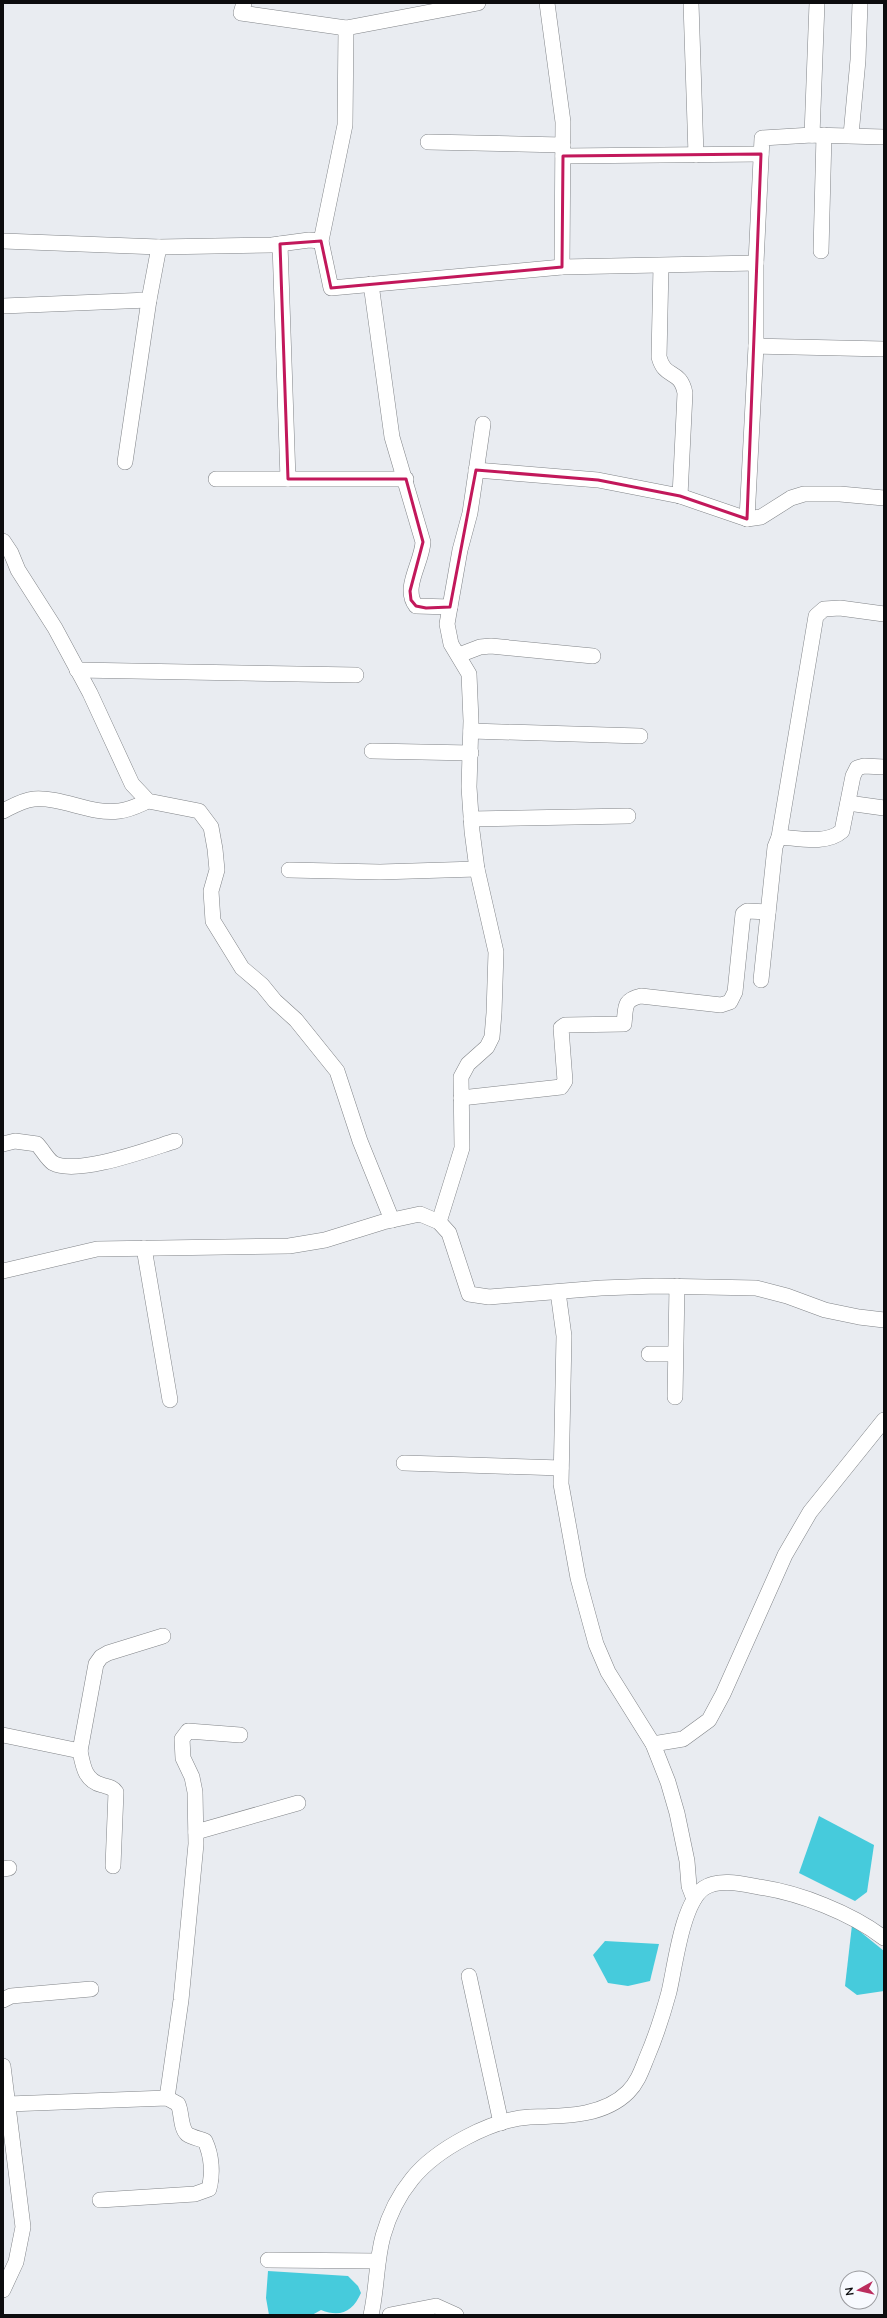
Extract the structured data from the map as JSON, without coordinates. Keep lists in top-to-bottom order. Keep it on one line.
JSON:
{"north":"left"}
